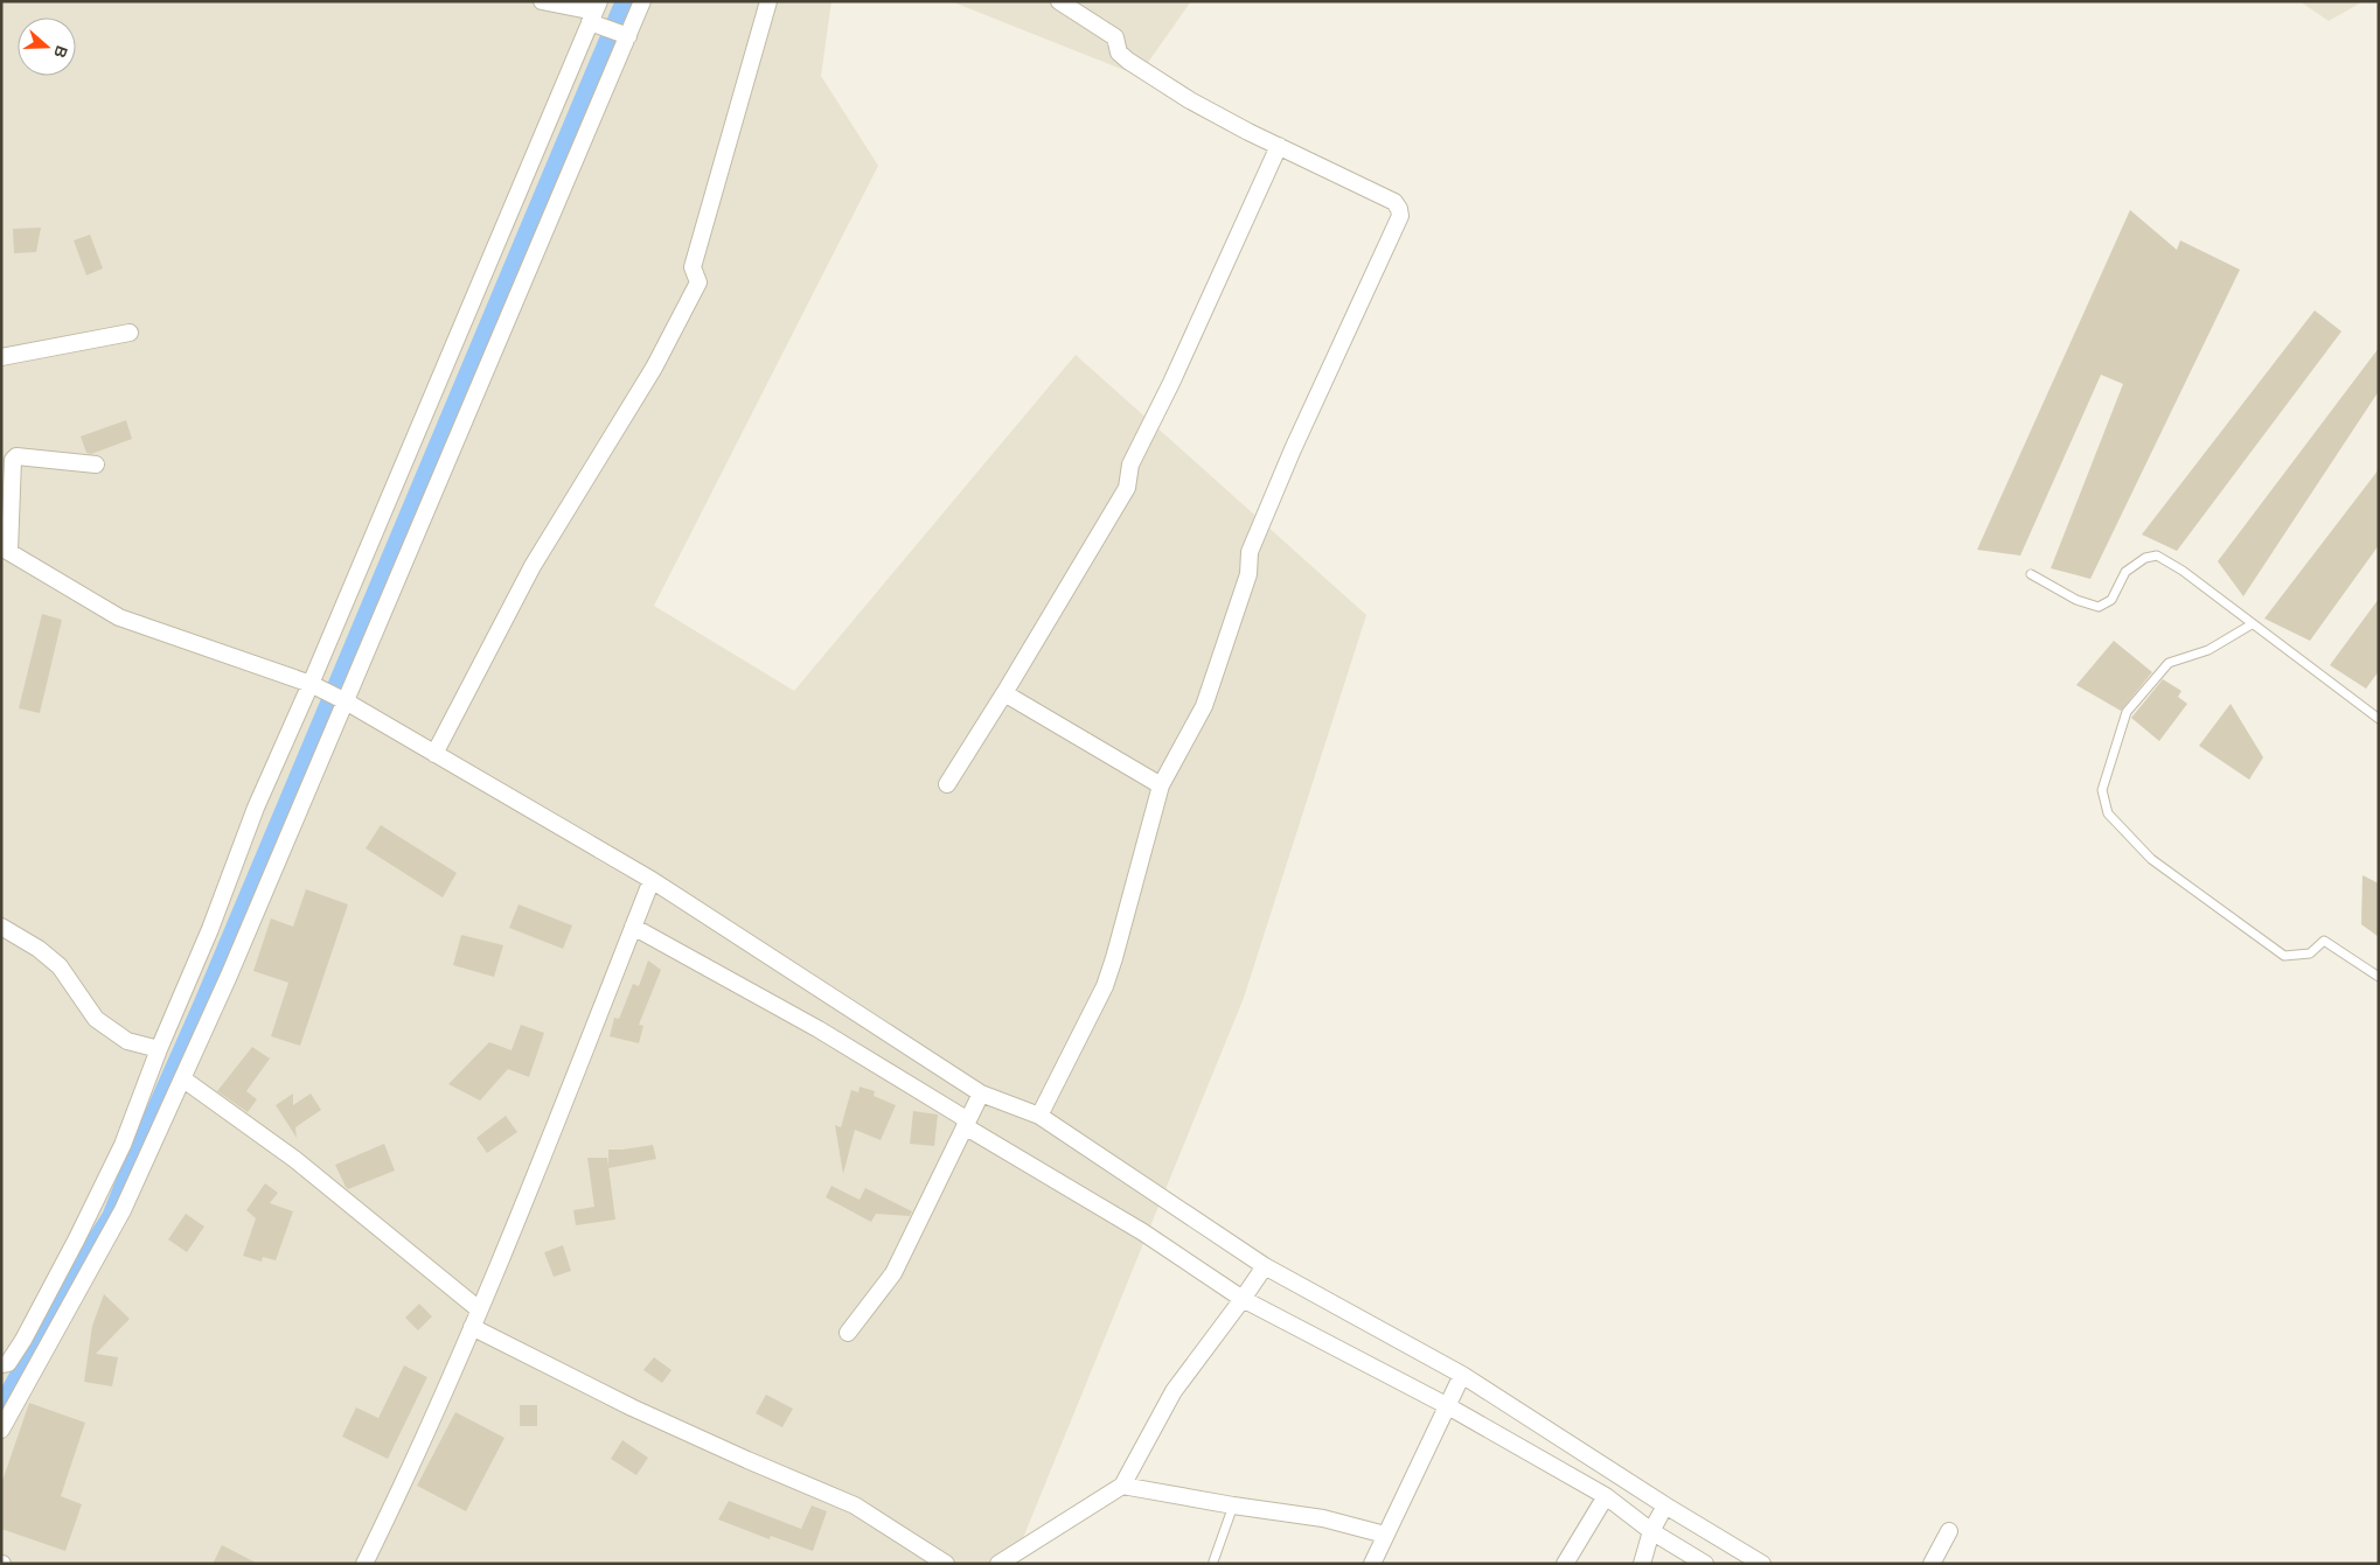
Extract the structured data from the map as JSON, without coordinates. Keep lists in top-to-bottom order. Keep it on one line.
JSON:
{"north":"right"}
